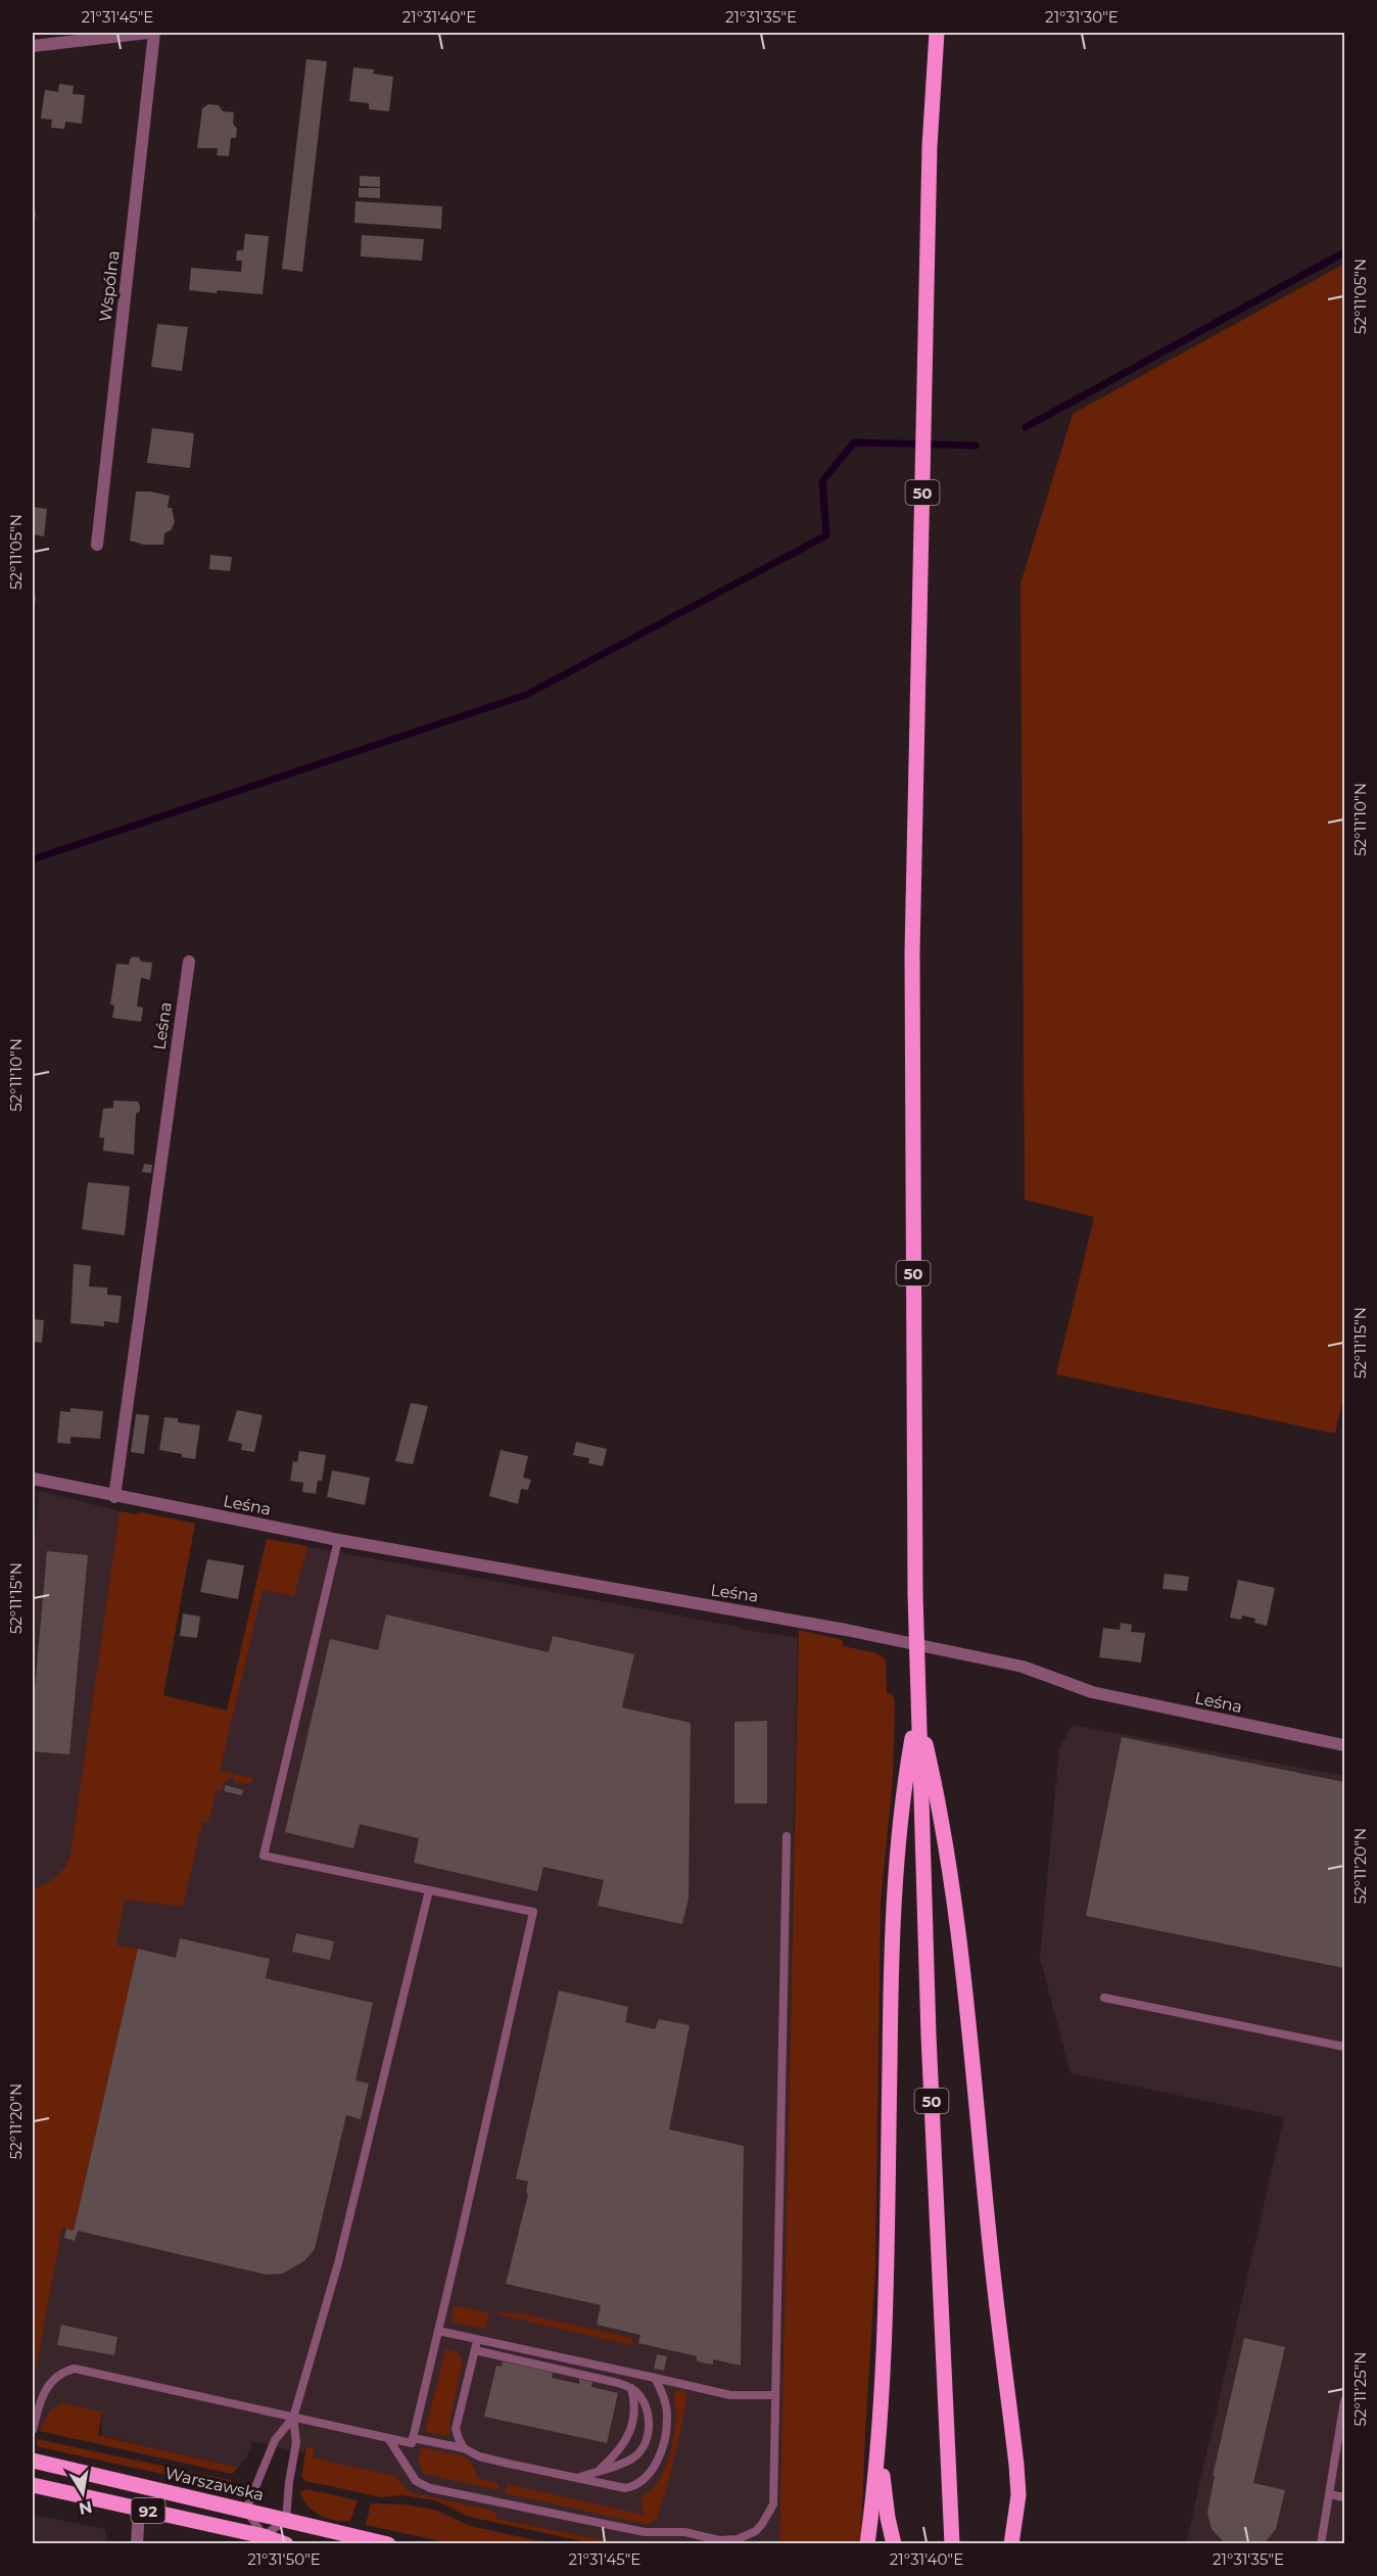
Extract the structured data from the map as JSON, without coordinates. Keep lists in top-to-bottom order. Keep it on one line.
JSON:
{"streets":{"main road":["50","Warszawska","92"],"street":["Wspólna","Leśna"]},"north":"bottom","coordinates":["21°31'45\"E","21°31'40\"E","21°31'35\"E","21°31'30\"E","52°11'05\"N","52°11'10\"N","52°11'15\"N","52°11'20\"N","52°11'25\"N","21°31'50\"E"]}
